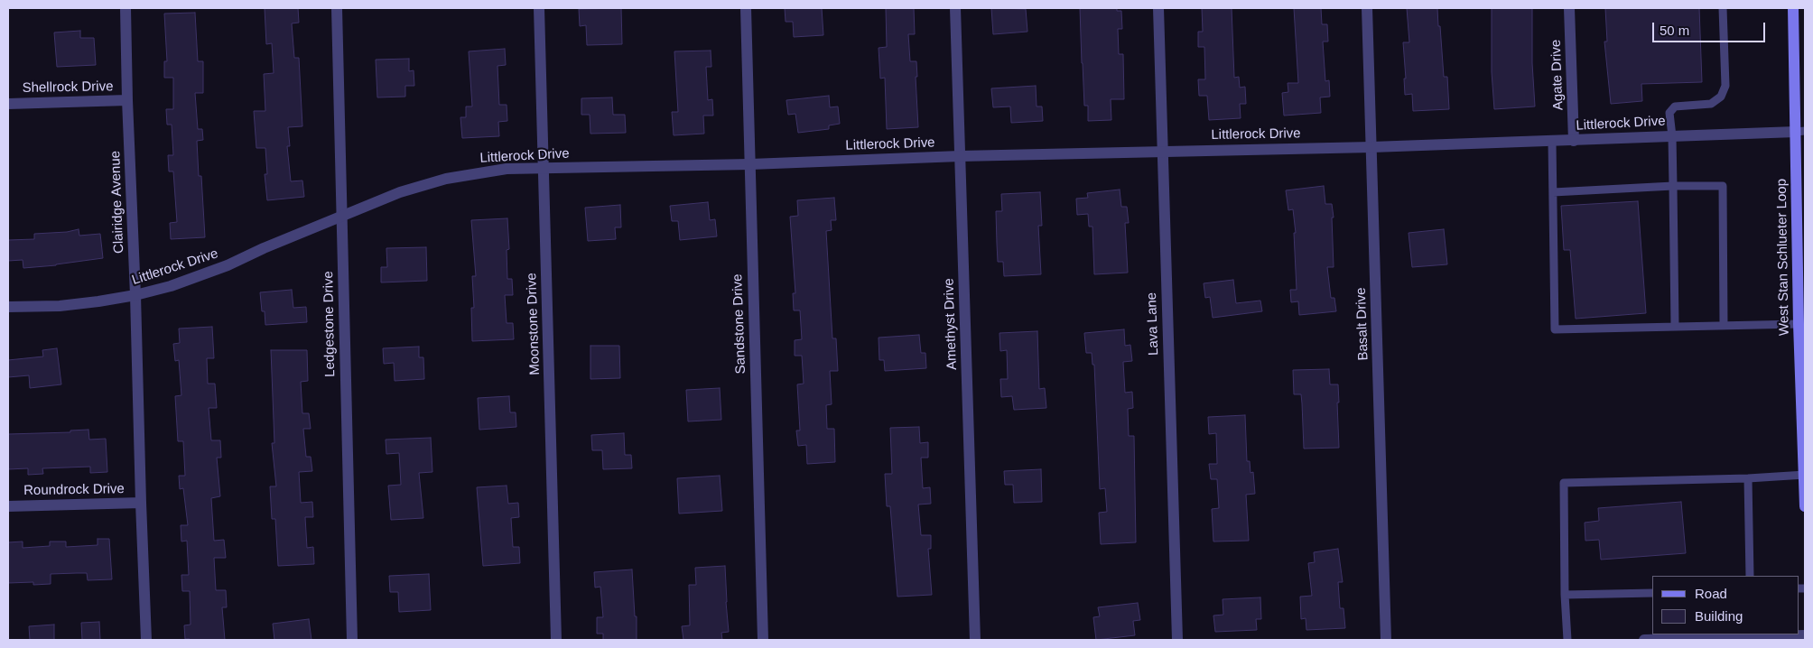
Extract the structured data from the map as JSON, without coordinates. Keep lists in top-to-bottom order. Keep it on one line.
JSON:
{"streets":{"main road":["West Stan Schlueter Loop"],"street":["Agate Drive","Shellrock Drive","Littlerock Drive","Clairidge Avenue","Ledgestone Drive","Moonstone Drive","Sandstone Drive","Amethyst Drive","Lava Lane","Basalt Drive","Roundrock Drive"]},"crossings":[["Agate Drive","Littlerock Drive"],["Shellrock Drive","Clairidge Avenue"],["Littlerock Drive","Clairidge Avenue"],["Littlerock Drive","West Stan Schlueter Loop"],["Littlerock Drive","Ledgestone Drive"],["Littlerock Drive","Moonstone Drive"],["Littlerock Drive","Sandstone Drive"],["Littlerock Drive","Amethyst Drive"],["Littlerock Drive","Lava Lane"],["Littlerock Drive","Basalt Drive"],["Clairidge Avenue","Roundrock Drive"]],"legend":["Road","Building"],"scale_bar":"50 m"}
